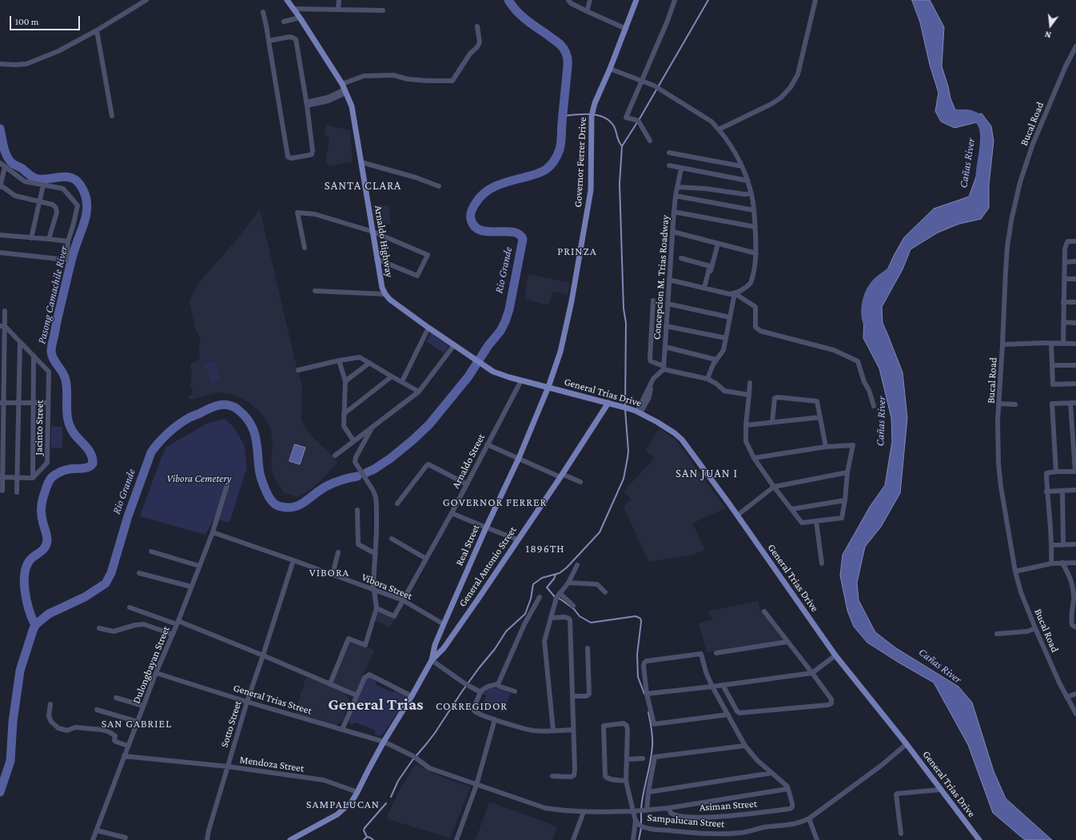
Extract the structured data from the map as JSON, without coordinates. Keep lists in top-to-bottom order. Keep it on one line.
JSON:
{"streets":{"main road":["Governor Ferrer Drive","Arnaldo Highway","General Trias Drive","Real Street","General Antonio Street"],"street":["Bucal Road","Concepcion M. Trias Roadway","Jacinto Street","Arnaldo Street","Vibora Street","Dulongbayan Street","General Trias Street","Sotto Street","Mendoza Street","Asiman Street","Sampalucan Street"]},"crossings":[["Governor Ferrer Drive","Arnaldo Highway"],["Governor Ferrer Drive","General Trias Drive"],["Governor Ferrer Drive","Real Street"],["Arnaldo Highway","General Trias Drive"],["Arnaldo Highway","Arnaldo Street"],["Arnaldo Highway","Real Street"],["General Trias Drive","Real Street"],["General Trias Drive","General Antonio Street"],["General Trias Drive","Sampalucan Street"],["Arnaldo Street","Vibora Street"],["Real Street","General Antonio Street"],["Real Street","Vibora Street"],["General Antonio Street","General Trias Street"],["General Antonio Street","Mendoza Street"],["General Antonio Street","Sampalucan Street"],["Vibora Street","Dulongbayan Street"],["Vibora Street","Sotto Street"],["Dulongbayan Street","General Trias Street"],["Dulongbayan Street","Mendoza Street"],["General Trias Street","Sotto Street"],["General Trias Street","Sampalucan Street"],["Sotto Street","Mendoza Street"]],"districts":["SANTA CLARA","PRINZA","SAN JUAN I","GOVERNOR FERRER","1896TH","VIBORA","General Trias","CORREGIDOR","SAN GABRIEL","SAMPALUCAN"],"water":["Cañas River","Rio Grande","Pasong Camachile River"],"parks":["Vibora Cemetery"],"scale_bar":"100 m","north":"bottom"}
